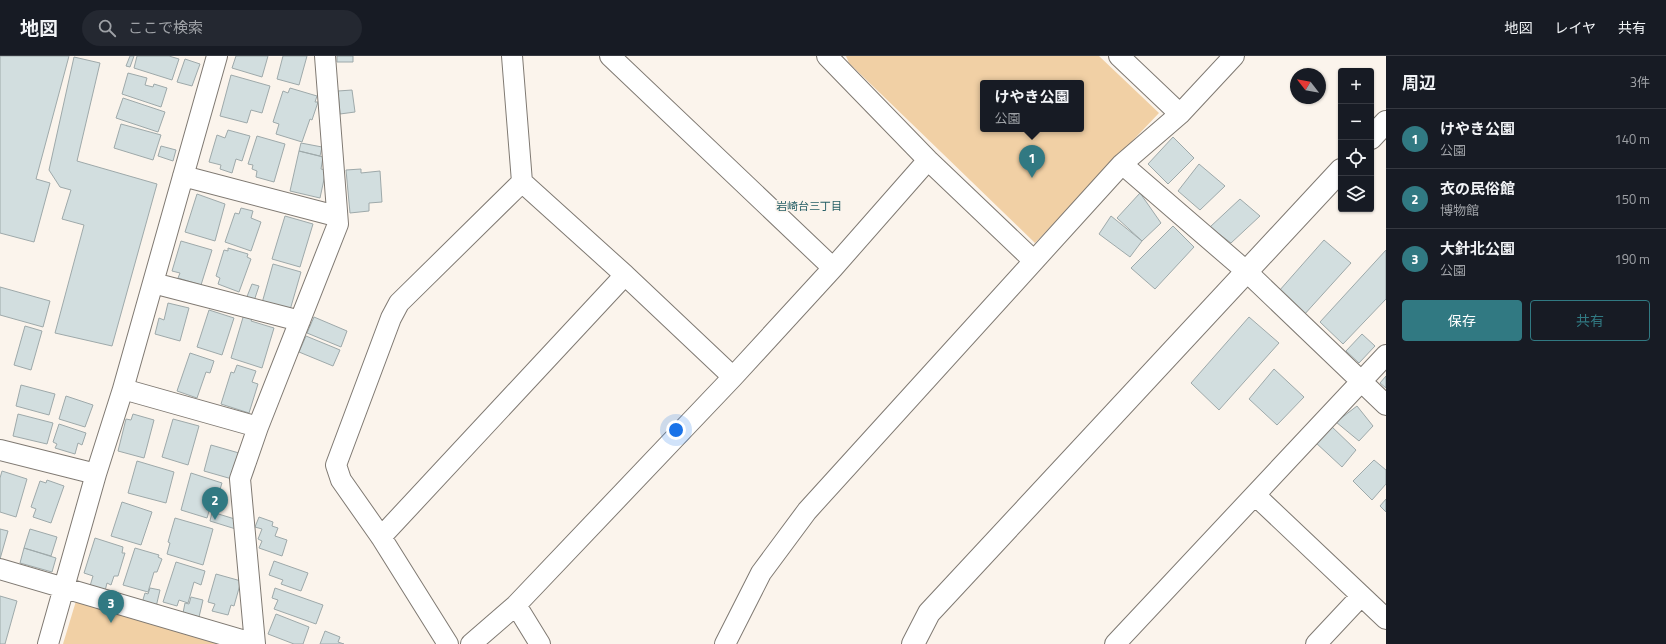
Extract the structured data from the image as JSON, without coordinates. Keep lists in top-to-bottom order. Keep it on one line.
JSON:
{"districts":["岩崎台三丁目"],"north":"top left","page":{"header":"地図","search":"ここで検索","nav":["地図","レイヤ","共有"],"heading":["周辺","3件"],"map_buttons":["+","−"],"popup":["けやき公園","公園"],"list":[{"mark":"1","name":"けやき公園","note":"公園","value":"140 m"},{"mark":"2","name":"衣の民俗館","note":"博物館","value":"150 m"},{"mark":"3","name":"大針北公園","note":"公園","value":"190 m"}],"pins":["1","2","3"],"buttons":["保存","共有"]}}
